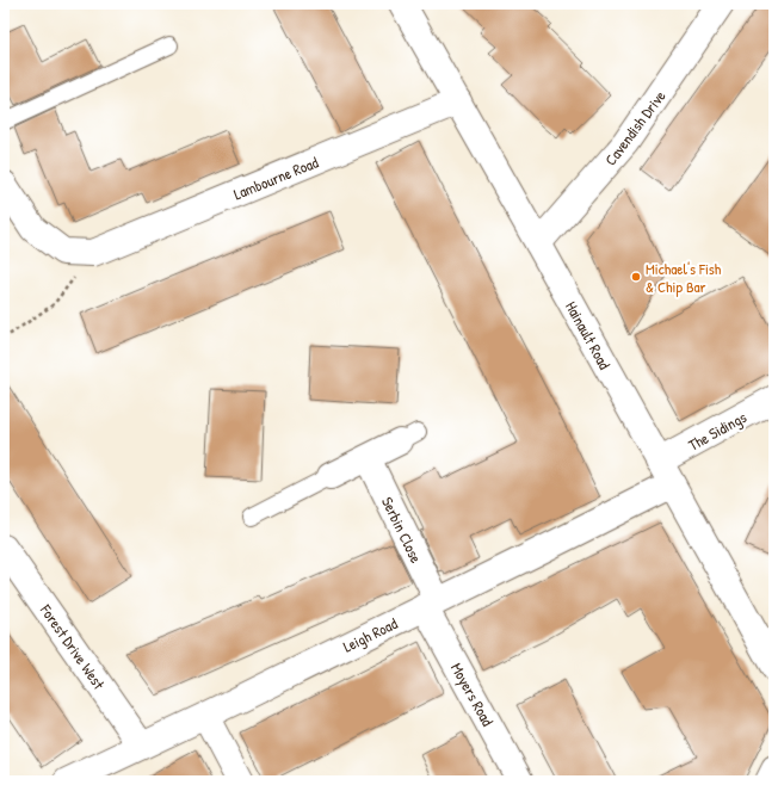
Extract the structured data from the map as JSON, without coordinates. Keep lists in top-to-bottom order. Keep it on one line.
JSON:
{"streets":{"street":["Cavendish Drive","Lambourne Road","Hainault Road","The Sidings","Serbin Close","Leigh Road","Forest Drive West","Moyers Road"]},"crossings":[["Cavendish Drive","Hainault Road"],["Lambourne Road","Hainault Road"],["Hainault Road","The Sidings"],["Hainault Road","Leigh Road"],["The Sidings","Leigh Road"],["Serbin Close","Leigh Road"],["Serbin Close","Moyers Road"],["Leigh Road","Forest Drive West"],["Leigh Road","Moyers Road"]],"places":["Michael's Fish & Chip Bar"]}
